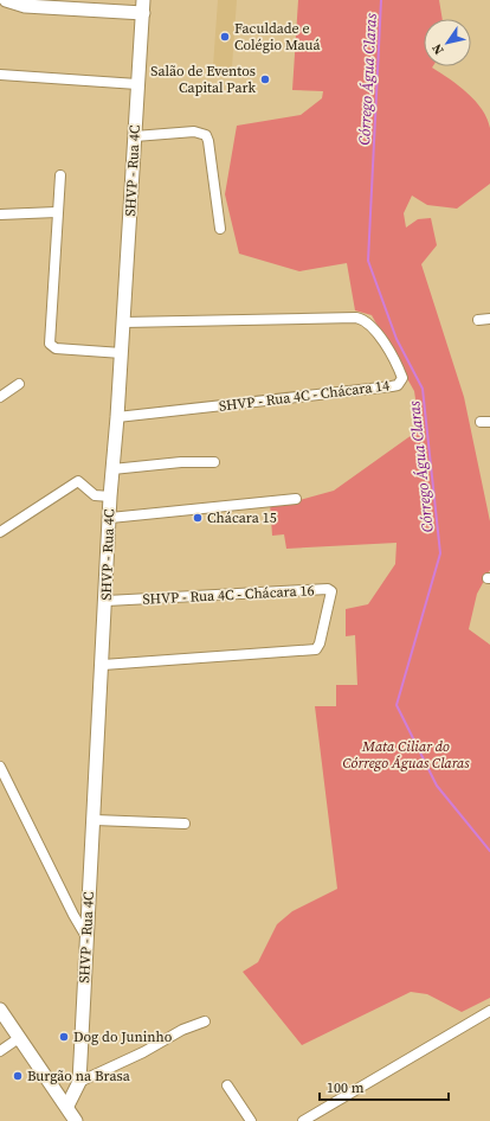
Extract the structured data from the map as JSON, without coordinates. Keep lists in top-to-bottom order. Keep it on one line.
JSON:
{"streets":{"street":["SHVP - Rua 4C","SHVP - Rua 4C - Chácara 14","SHVP - Rua 4C - Chácara 16"]},"crossings":[["SHVP - Rua 4C","SHVP - Rua 4C - Chácara 14"],["SHVP - Rua 4C","SHVP - Rua 4C - Chácara 16"]],"water":["Córrego Água Claras"],"parks":["Mata Ciliar do Córrego Águas Claras"],"places":["Faculdade e Colégio Mauá","Salão de Eventos Capital Park","Chácara 15","Dog do Juninho","Burgão na Brasa"],"scale_bar":"100 m","north":"bottom left"}
